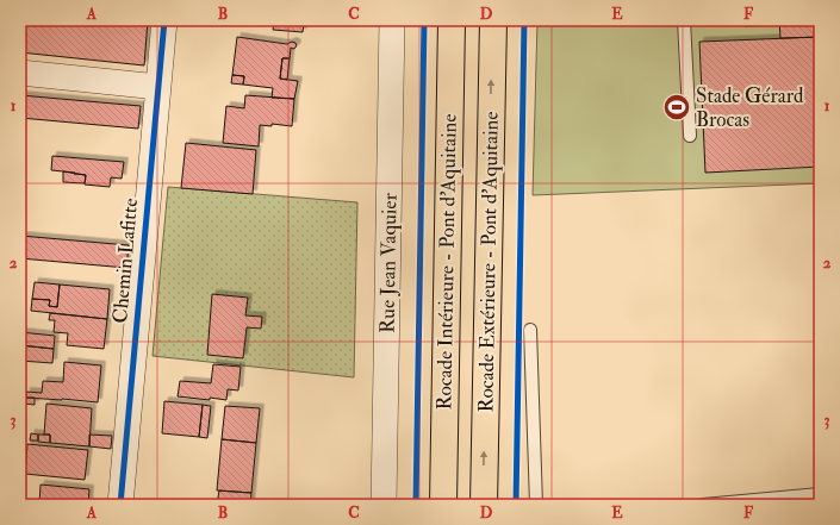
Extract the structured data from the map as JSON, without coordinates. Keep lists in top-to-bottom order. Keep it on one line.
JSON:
{"streets":{"highway":["Rocade Intérieure - Pont d'Aquitaine","Rocade Extérieure - Pont d'Aquitaine"],"street":["Chemin Lafitte","Rue Jean Vaquier"]},"one_way":["Rocade Extérieure - Pont d'Aquitaine"],"places":{"sports":["Stade Gérard Brocas"]},"grid":{"columns":["A","B","C","D","E","F"],"rows":["1","2","3"]}}
